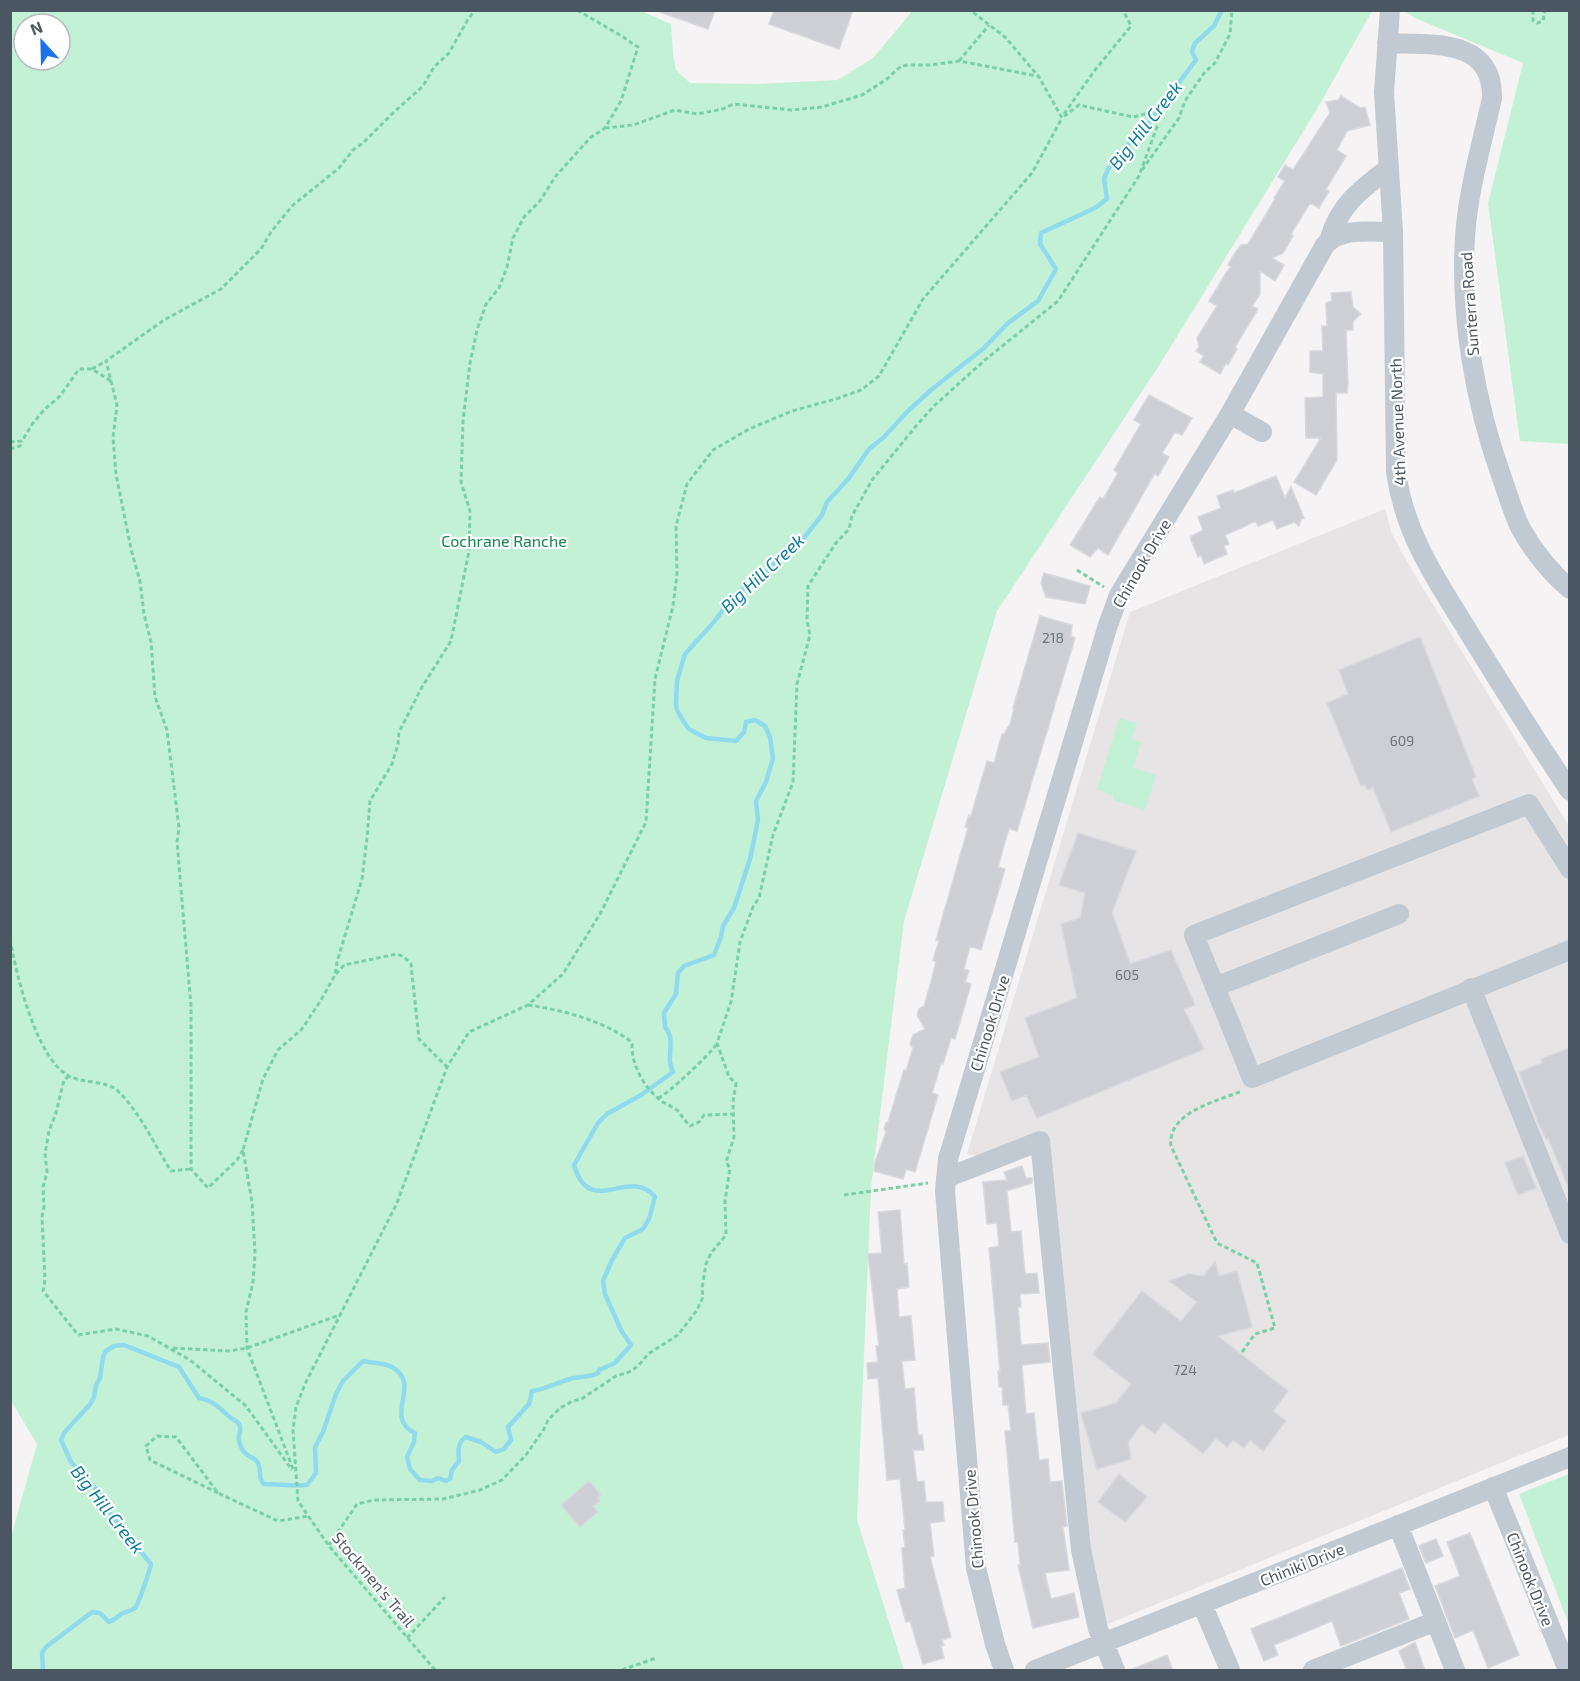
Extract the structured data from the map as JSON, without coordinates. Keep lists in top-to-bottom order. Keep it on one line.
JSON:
{"streets":{"street":["Sunterra Road","4th Avenue North","Chinook Drive","Chiniki Drive"],"path":["Stockmen's Trail"]},"crossings":[["Sunterra Road","4th Avenue North"],["4th Avenue North","Chinook Drive"],["Chinook Drive","Chiniki Drive"]],"water":["Big Hill Creek"],"parks":["Cochrane Ranche"],"house_numbers":["218","609","605","724"],"north":"top"}
